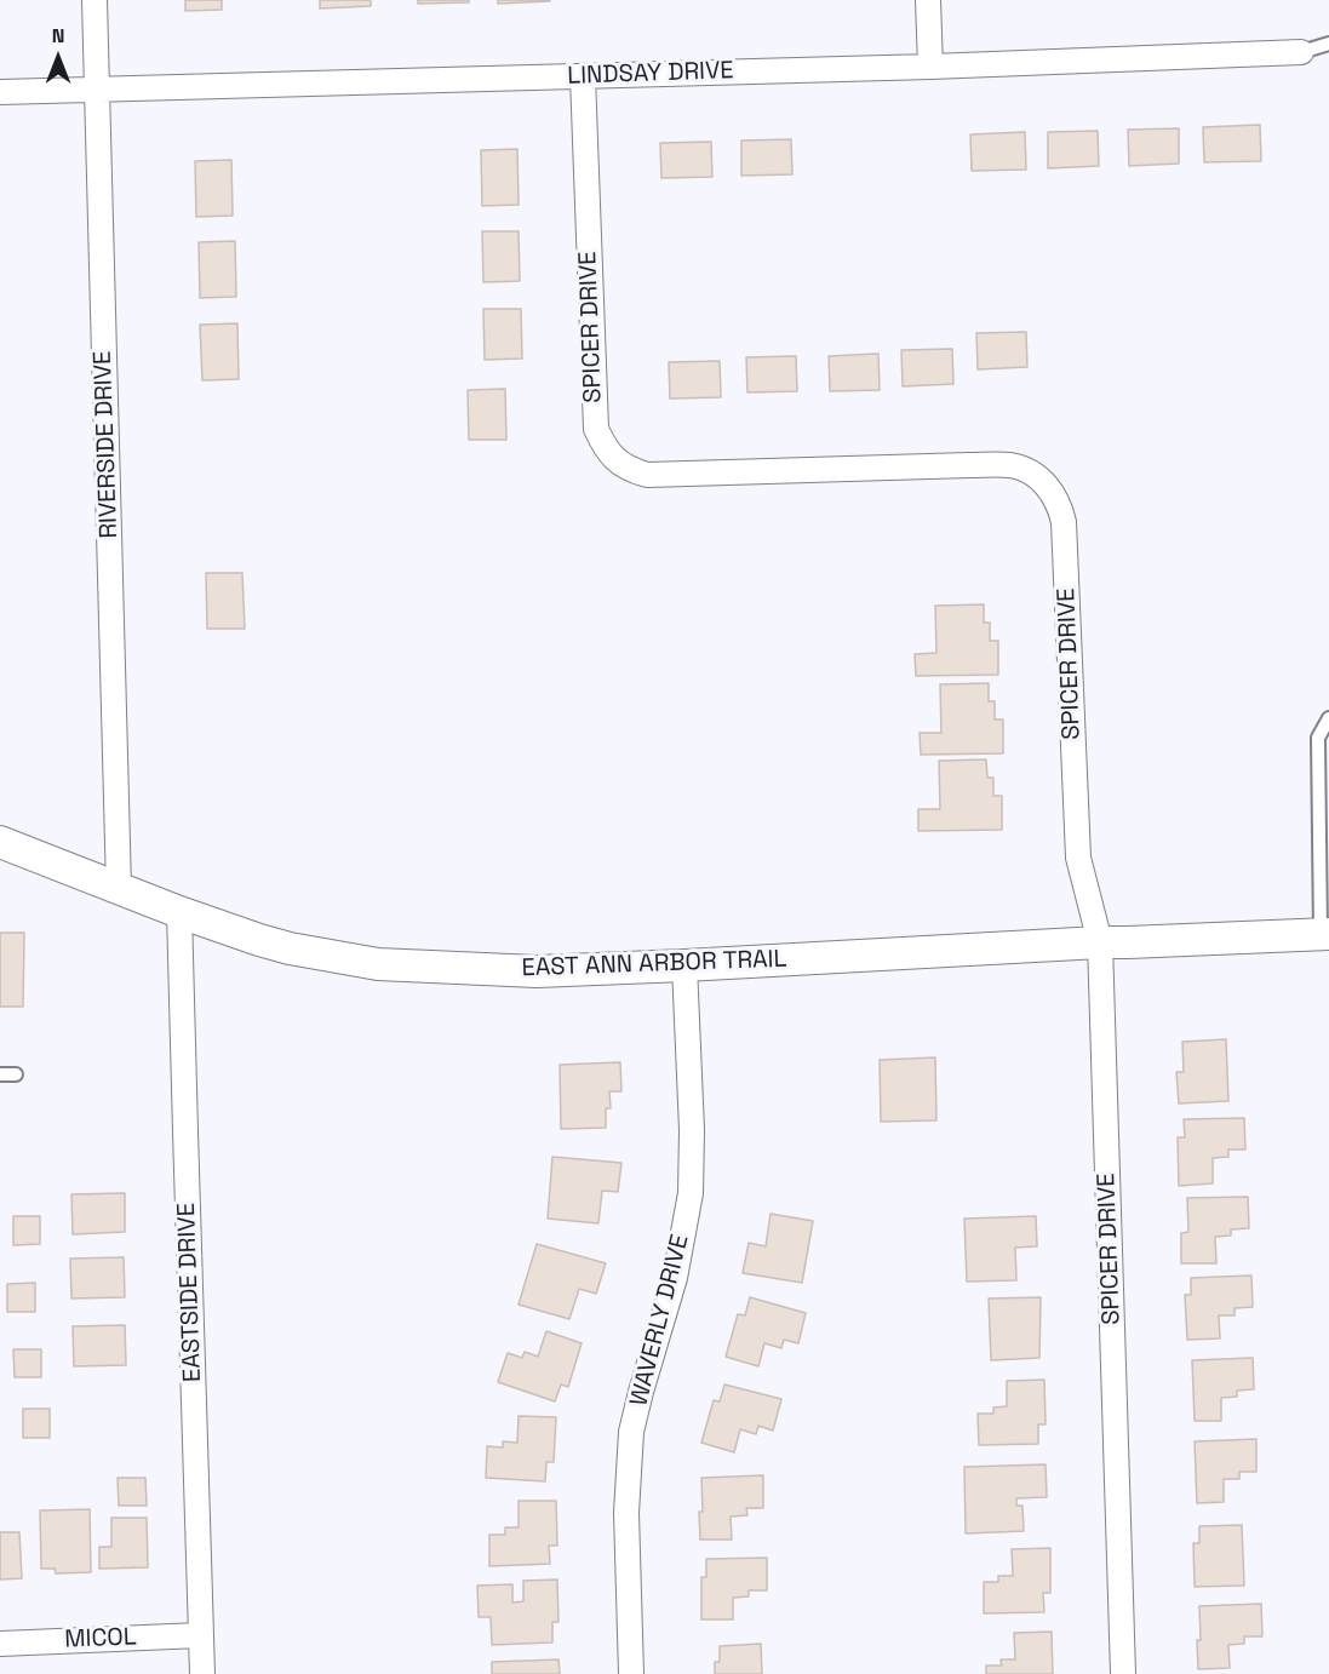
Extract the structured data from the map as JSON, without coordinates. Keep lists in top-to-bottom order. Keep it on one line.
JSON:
{"streets":{"street":["LINDSAY DRIVE","SPICER DRIVE","RIVERSIDE DRIVE","EAST ANN ARBOR TRAIL","EASTSIDE DRIVE","WAVERLY DRIVE","MICOL"]},"crossings":[["LINDSAY DRIVE","SPICER DRIVE"],["LINDSAY DRIVE","RIVERSIDE DRIVE"],["SPICER DRIVE","EAST ANN ARBOR TRAIL"],["RIVERSIDE DRIVE","EAST ANN ARBOR TRAIL"],["EAST ANN ARBOR TRAIL","EASTSIDE DRIVE"],["EAST ANN ARBOR TRAIL","WAVERLY DRIVE"],["EASTSIDE DRIVE","MICOL"]],"north":"top"}
